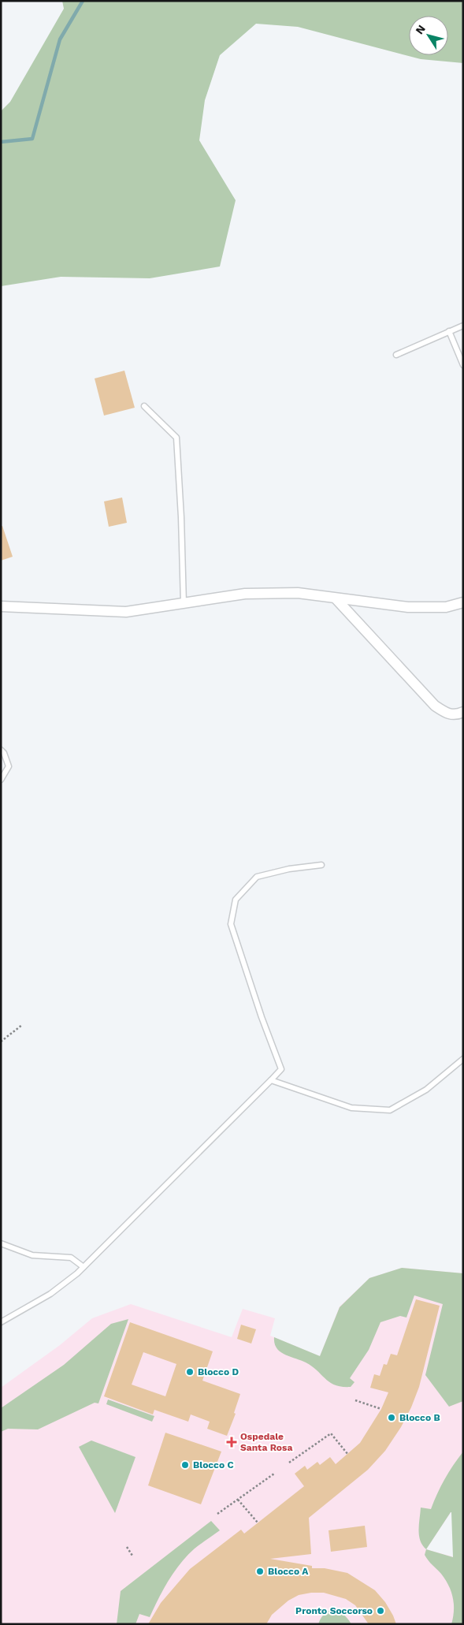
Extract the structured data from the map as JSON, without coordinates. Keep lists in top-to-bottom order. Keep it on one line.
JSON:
{"places":{"other":["Blocco D","Blocco B","Blocco C","Blocco A","Pronto Soccorso"],"health":["Ospedale Santa Rosa"]},"north":"top left"}
